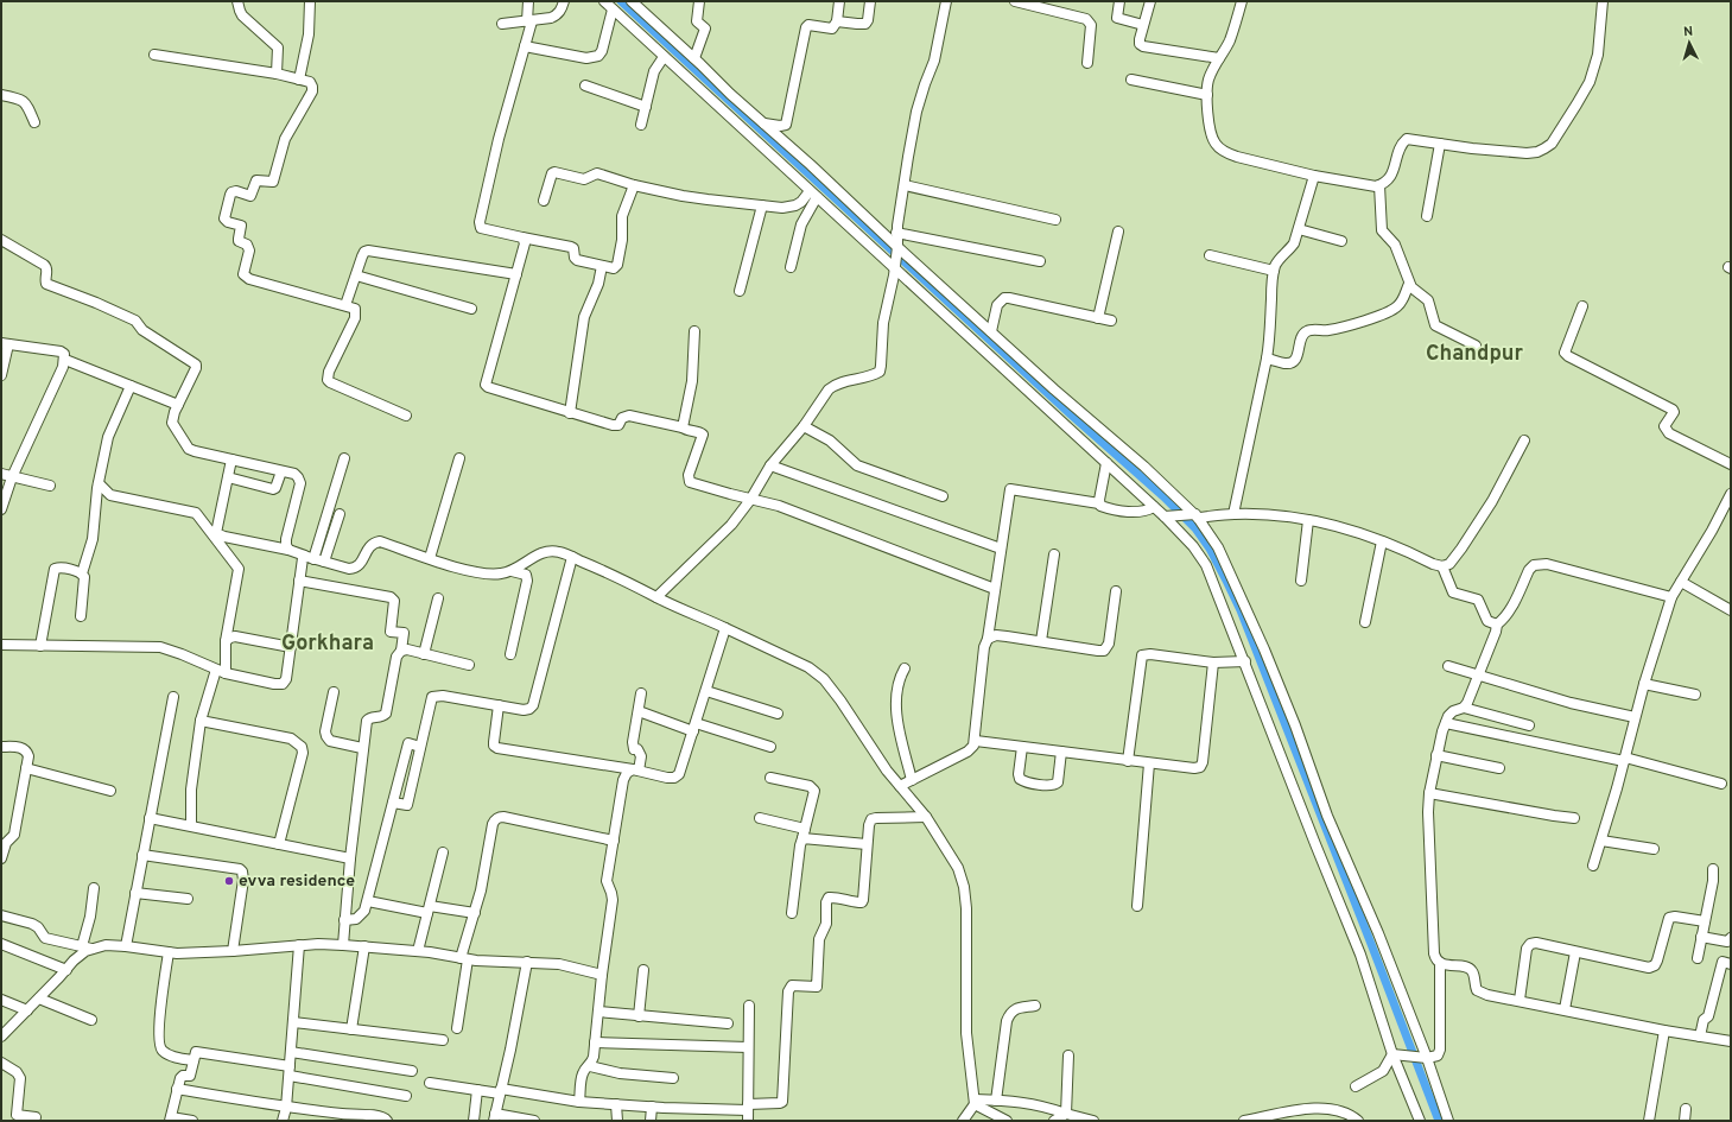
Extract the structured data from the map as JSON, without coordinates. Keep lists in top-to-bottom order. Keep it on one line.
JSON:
{"districts":["Chandpur","Gorkhara"],"places":["evva residence"],"north":"top"}
